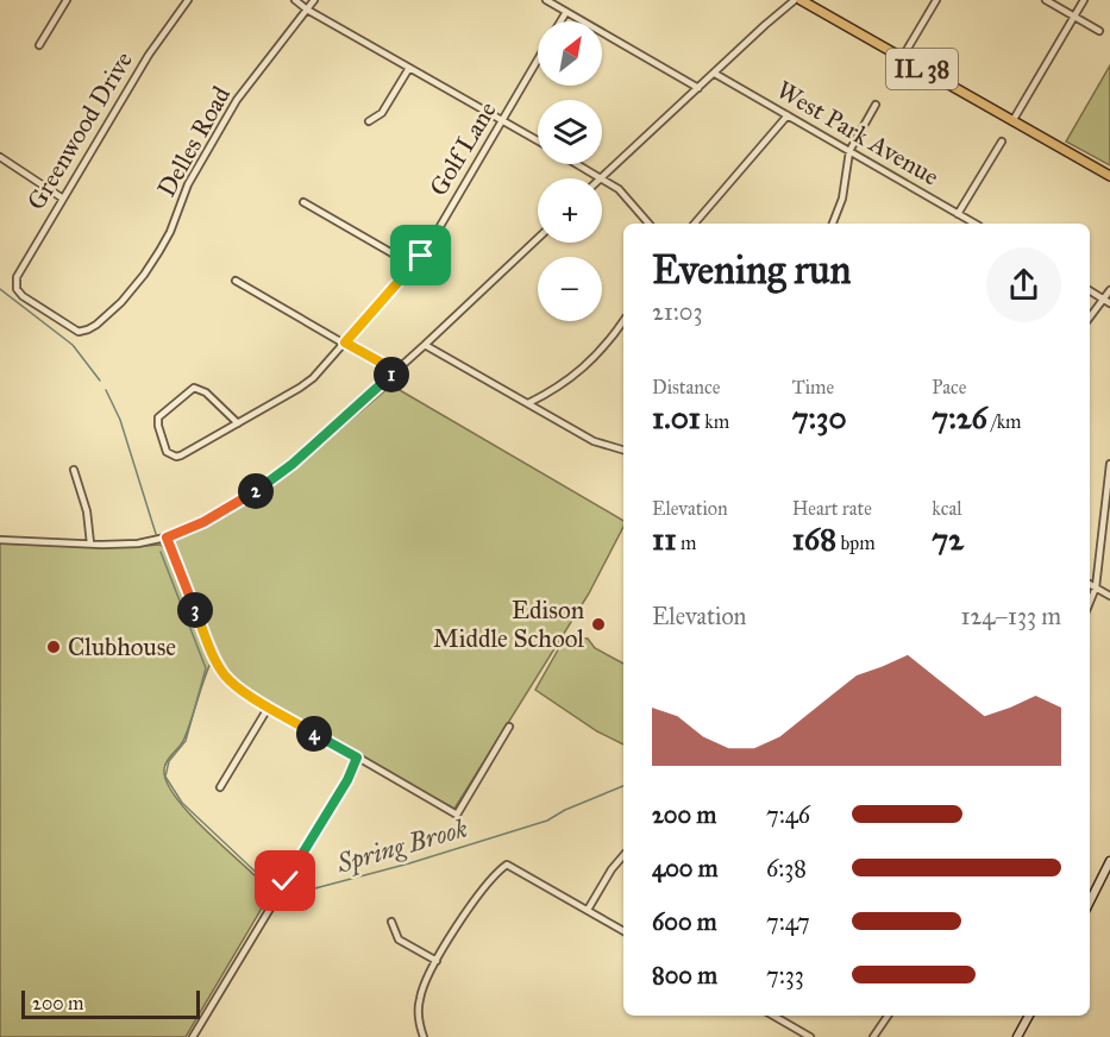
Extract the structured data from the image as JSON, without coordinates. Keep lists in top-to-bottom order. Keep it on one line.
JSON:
{"streets":{"main road":["IL 38"],"street":["Greenwood Drive","West Park Avenue","Delles Road","Golf Lane"]},"crossings":[["Greenwood Drive","Delles Road"]],"water":["Spring Brook"],"places":["Edison Middle School","Clubhouse"],"scale_bar":"200 m","north":"top right","page":{"map_buttons":["+","−"],"heading":["Evening run","21:03"],"stats":[["Distance","1.01 km"],["Time","7:30"],["Pace","7:26 /km"],["Elevation","11 m"],["Heart rate","168 bpm"],["kcal","72"]],"pins":["1","2","3","4"],"chart":["Elevation","124–133 m"],"list":[{"name":"200 m","note":"7:46"},{"name":"400 m","note":"6:38"},{"name":"600 m","note":"7:47"},{"name":"800 m","note":"7:33"}],"scale":"200 m"}}
